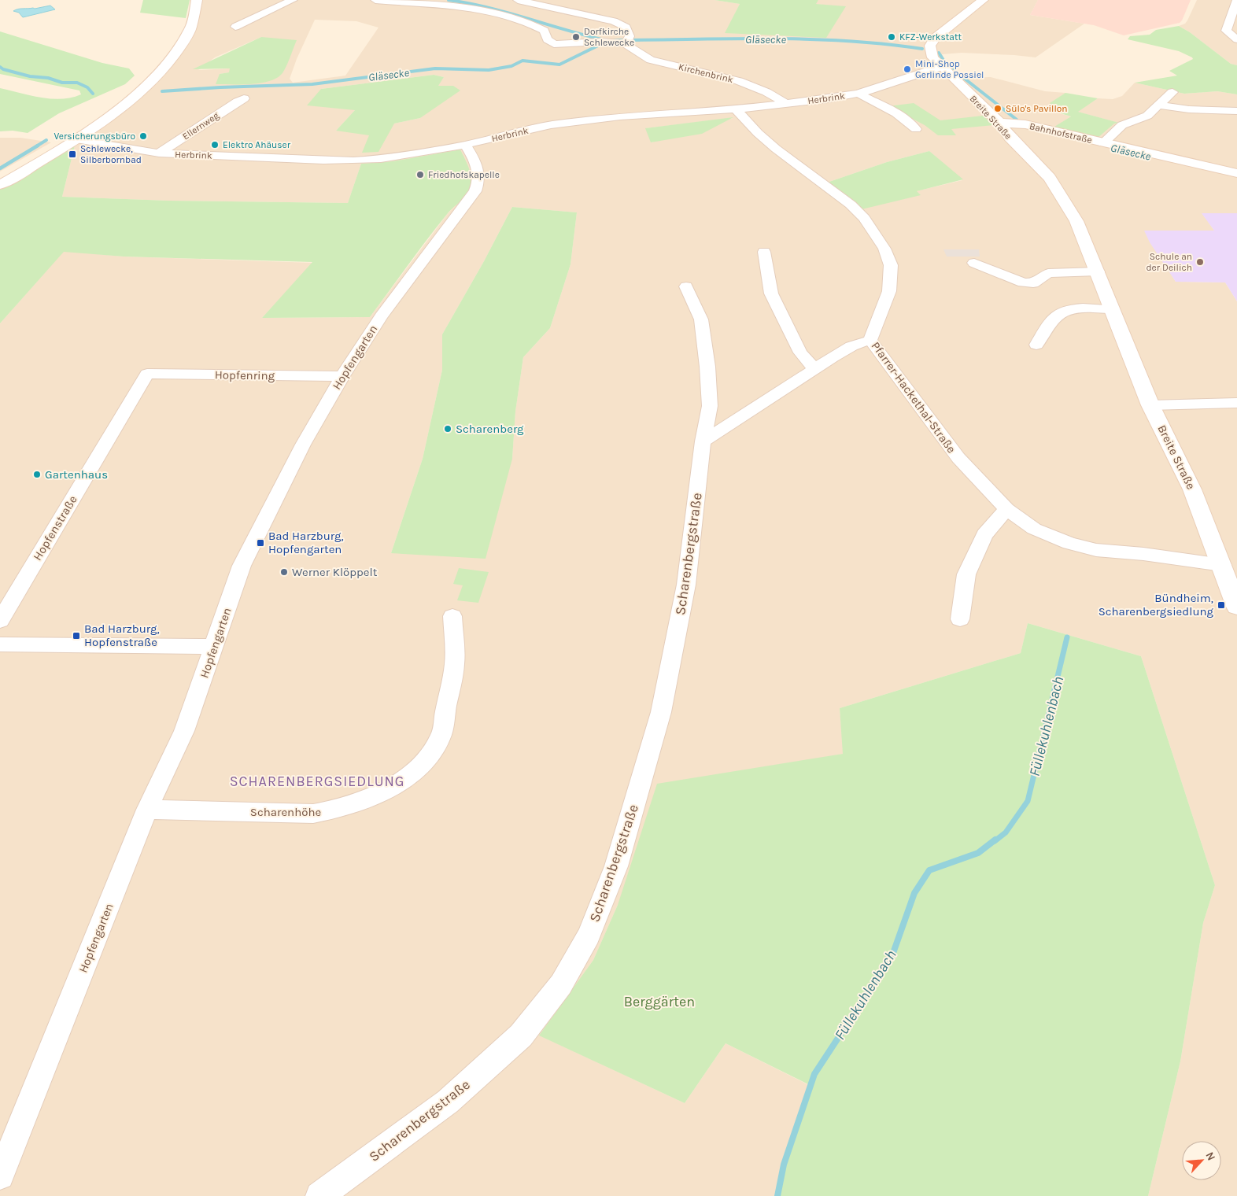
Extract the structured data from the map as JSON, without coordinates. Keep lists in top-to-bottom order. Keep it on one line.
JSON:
{"streets":{"street":["Kirchenbrink","Herbrink","Breite Straße","Ellernweg","Bahnhofstraße","Hopfengarten","Hopfenring","Pfarrer-Hackethal-Straße","Hopfenstraße","Scharenbergstraße","Scharenhöhe"]},"crossings":[["Kirchenbrink","Herbrink"],["Herbrink","Breite Straße"],["Herbrink","Ellernweg"],["Herbrink","Hopfengarten"],["Herbrink","Pfarrer-Hackethal-Straße"],["Breite Straße","Bahnhofstraße"],["Breite Straße","Pfarrer-Hackethal-Straße"],["Hopfengarten","Hopfenring"],["Hopfengarten","Scharenhöhe"],["Hopfenring","Hopfenstraße"]],"districts":["SCHARENBERGSIEDLUNG"],"water":["Gläsecke","Füllekuhlenbach"],"parks":["Berggärten"],"places":{"other":["Dorfkirche Schlewecke","KFZ-Werkstatt","Mini-Shop Gerlinde Possiel","Sülo's Pavillon","Versicherungsbüro","Elektro Ahäuser","Friedhofskapelle","Schule an der Deilich","Scharenberg","Gartenhaus","Werner Klöppelt"],"transit":["Schlewecke, Silberbornbad","Bad Harzburg, Hopfengarten","Bündheim, Scharenbergsiedlung","Bad Harzburg, Hopfenstraße"]},"north":"top right"}
